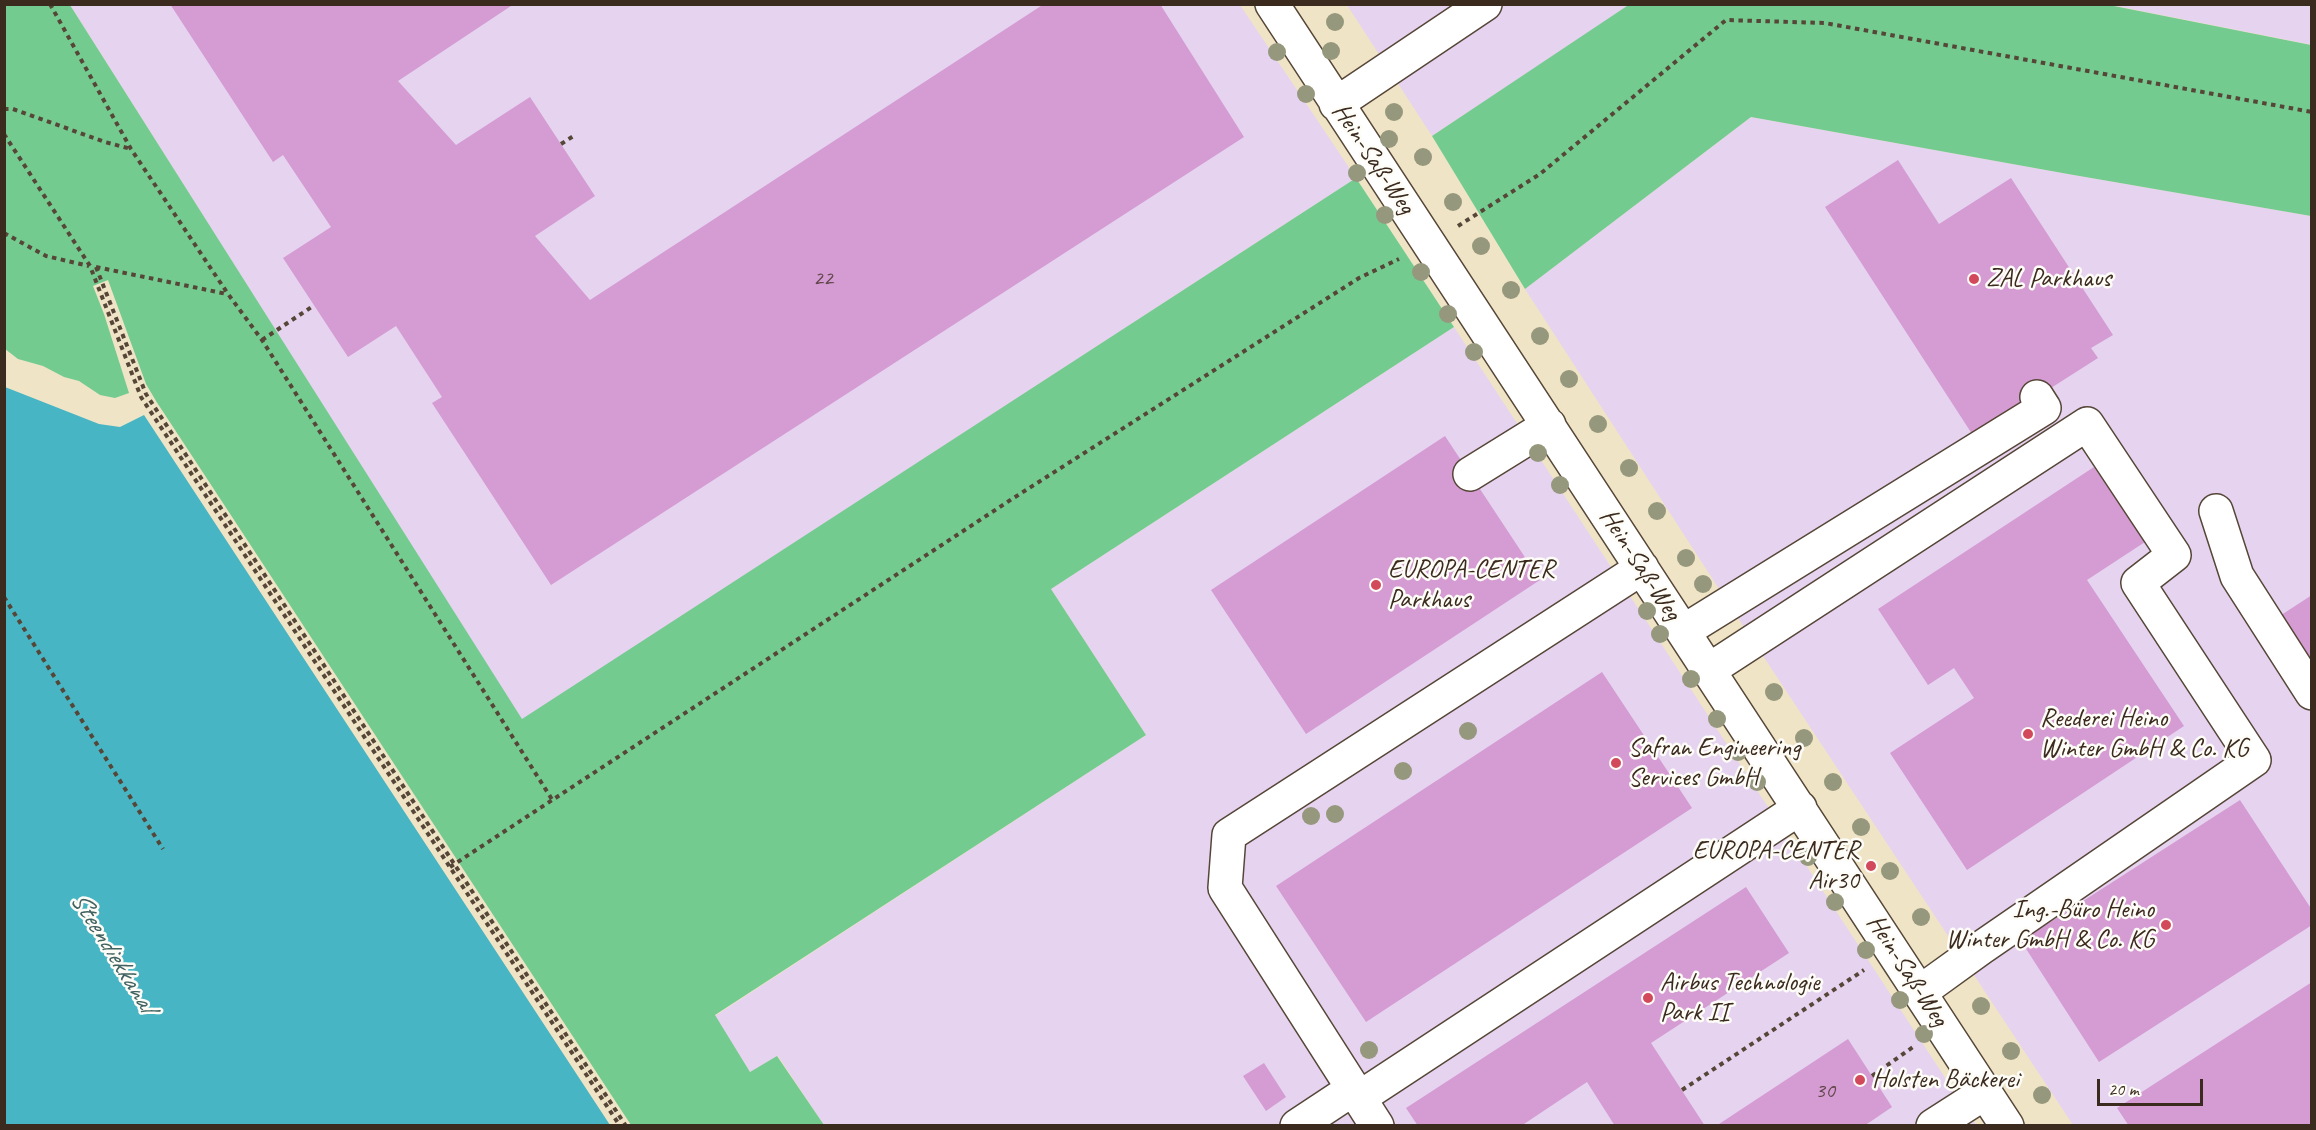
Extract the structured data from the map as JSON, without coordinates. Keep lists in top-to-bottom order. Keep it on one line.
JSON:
{"streets":{"street":["Hein-Saß-Weg"]},"water":["Steendiekkanal"],"places":["ZAL Parkhaus","EUROPA-CENTER Parkhaus","Reederei Heino Winter GmbH & Co. KG","Safran Engineering Services GmbH","EUROPA-CENTER Air30","Ing.-Büro Heino Winter GmbH & Co. KG","Airbus Technologie Park II","Holsten Bäckerei"],"house_numbers":["22","30"],"scale_bar":"20 m"}
